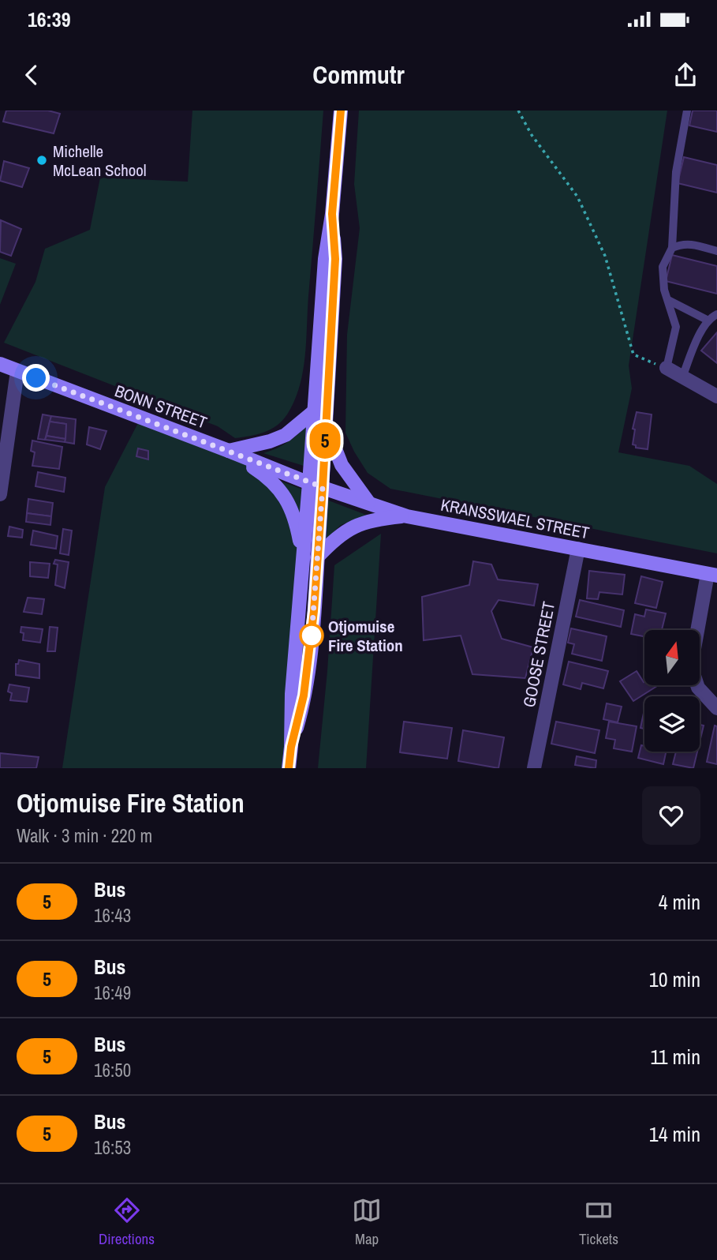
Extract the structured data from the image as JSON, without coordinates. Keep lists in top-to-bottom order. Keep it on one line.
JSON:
{"streets":{"main road":["BONN STREET","KRANSSWAEL STREET"],"street":["GOOSE STREET"]},"crossings":[["BONN STREET","KRANSSWAEL STREET"],["KRANSSWAEL STREET","GOOSE STREET"]],"places":["Michelle McLean School","Otjomuise Fire Station"],"lines":["bus line 5"],"north":"top","page":{"status":"16:39","header":"Commutr","on_map":"5","heading":["Otjomuise Fire Station","Walk · 3 min · 220 m"],"list":[{"mark":"5","name":"Bus","note":"16:43","value":"4 min"},{"mark":"5","name":"Bus","note":"16:49","value":"10 min"},{"mark":"5","name":"Bus","note":"16:50","value":"11 min"},{"mark":"5","name":"Bus","note":"16:53","value":"14 min"}],"tabs":["Directions","Map","Tickets"]}}
